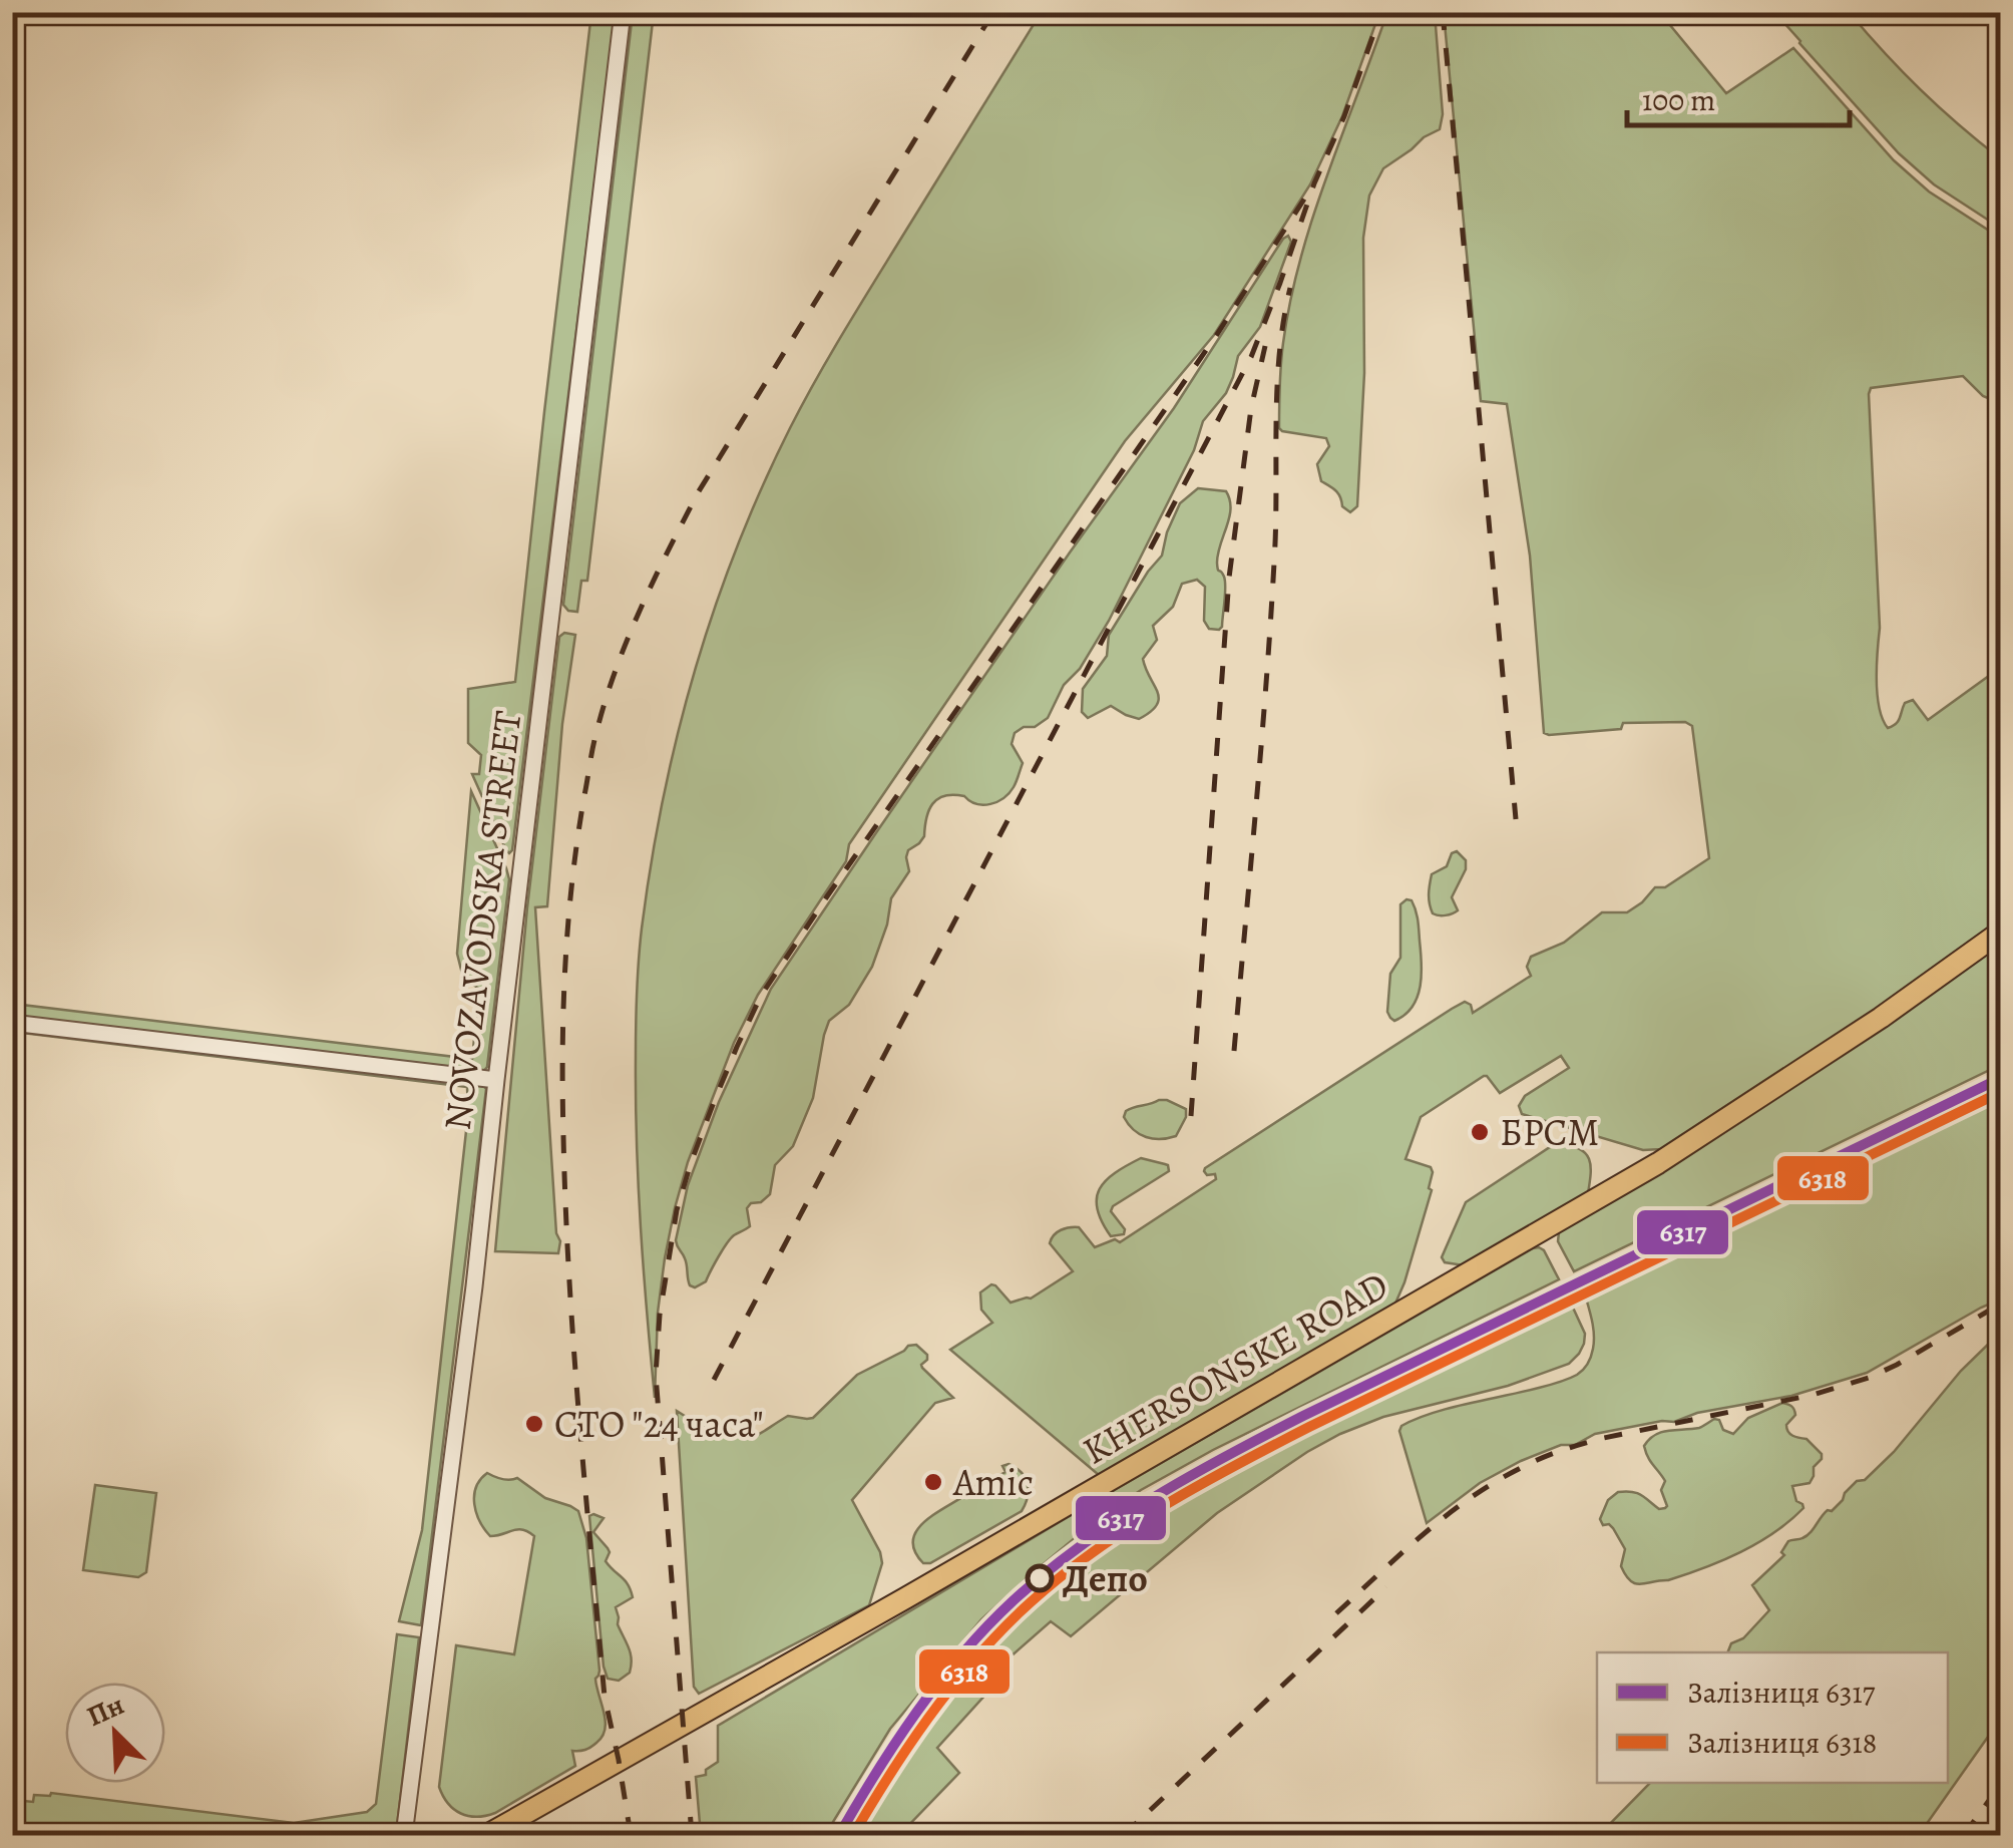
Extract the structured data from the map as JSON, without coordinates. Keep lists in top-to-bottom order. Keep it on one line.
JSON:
{"streets":{"main road":["KHERSONSKE ROAD"],"street":["NOVOZAVODSKA STREET"]},"places":["БРСМ","СТО \"24 часа\"","Amic","Депо"],"lines":["rail line 6317","rail line 6318"],"legend":["Залізниця 6317","Залізниця 6318"],"scale_bar":"100 m","north":"top left"}
